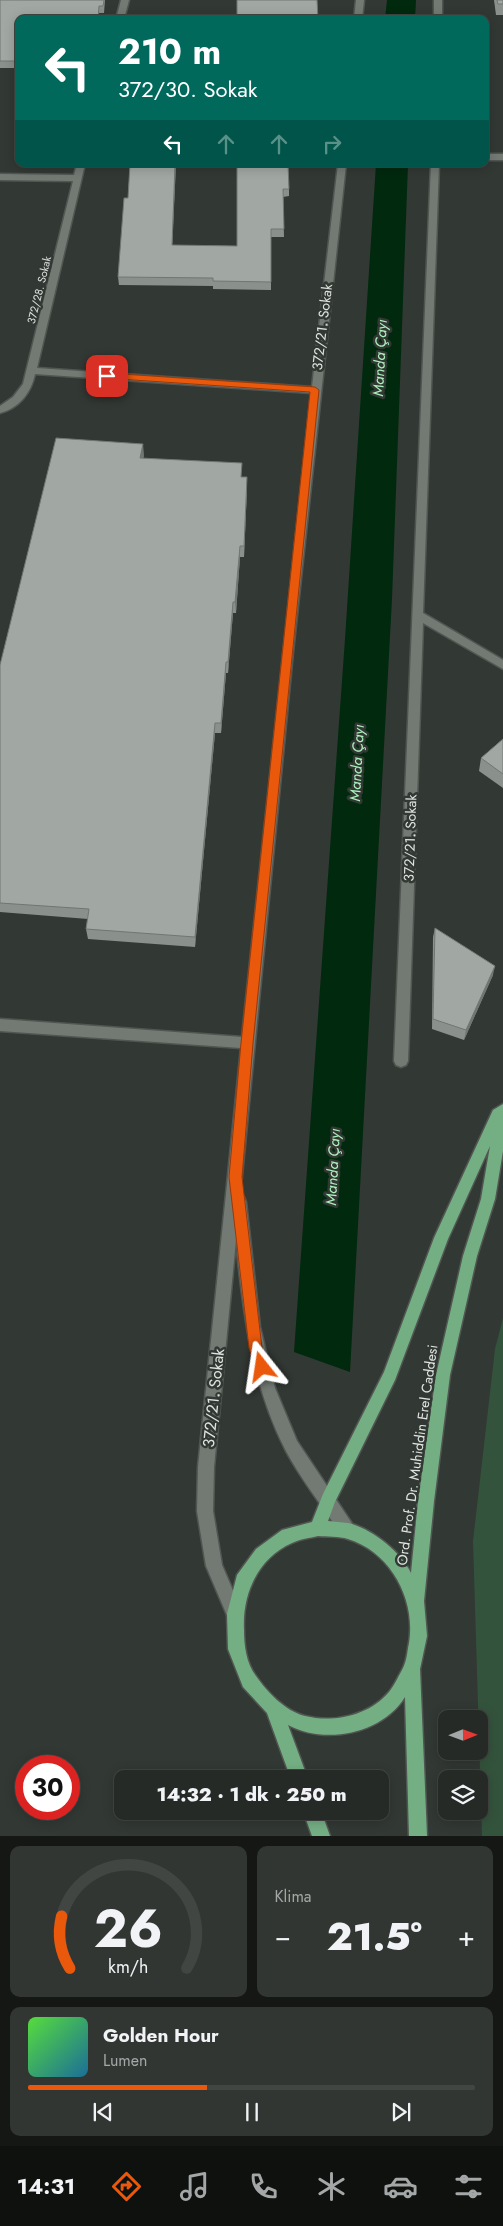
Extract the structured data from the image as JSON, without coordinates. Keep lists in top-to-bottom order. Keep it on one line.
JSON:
{"streets":{"main road":["Ord. Prof. Dr. Muhiddin Erel Caddesi"],"street":["372/28. Sokak","372/21. Sokak"]},"water":["Manda Çayı"],"north":"right","page":{"turn":["210 m","372/30. Sokak"],"limit":"30","trip":"14:32 · 1 dk · 250 m","tile":"Klima","heat":["−","21.5°","+"],"song":["Golden Hour","Lumen"],"tabs":"14:31","gauge":["26","km/h"]}}
